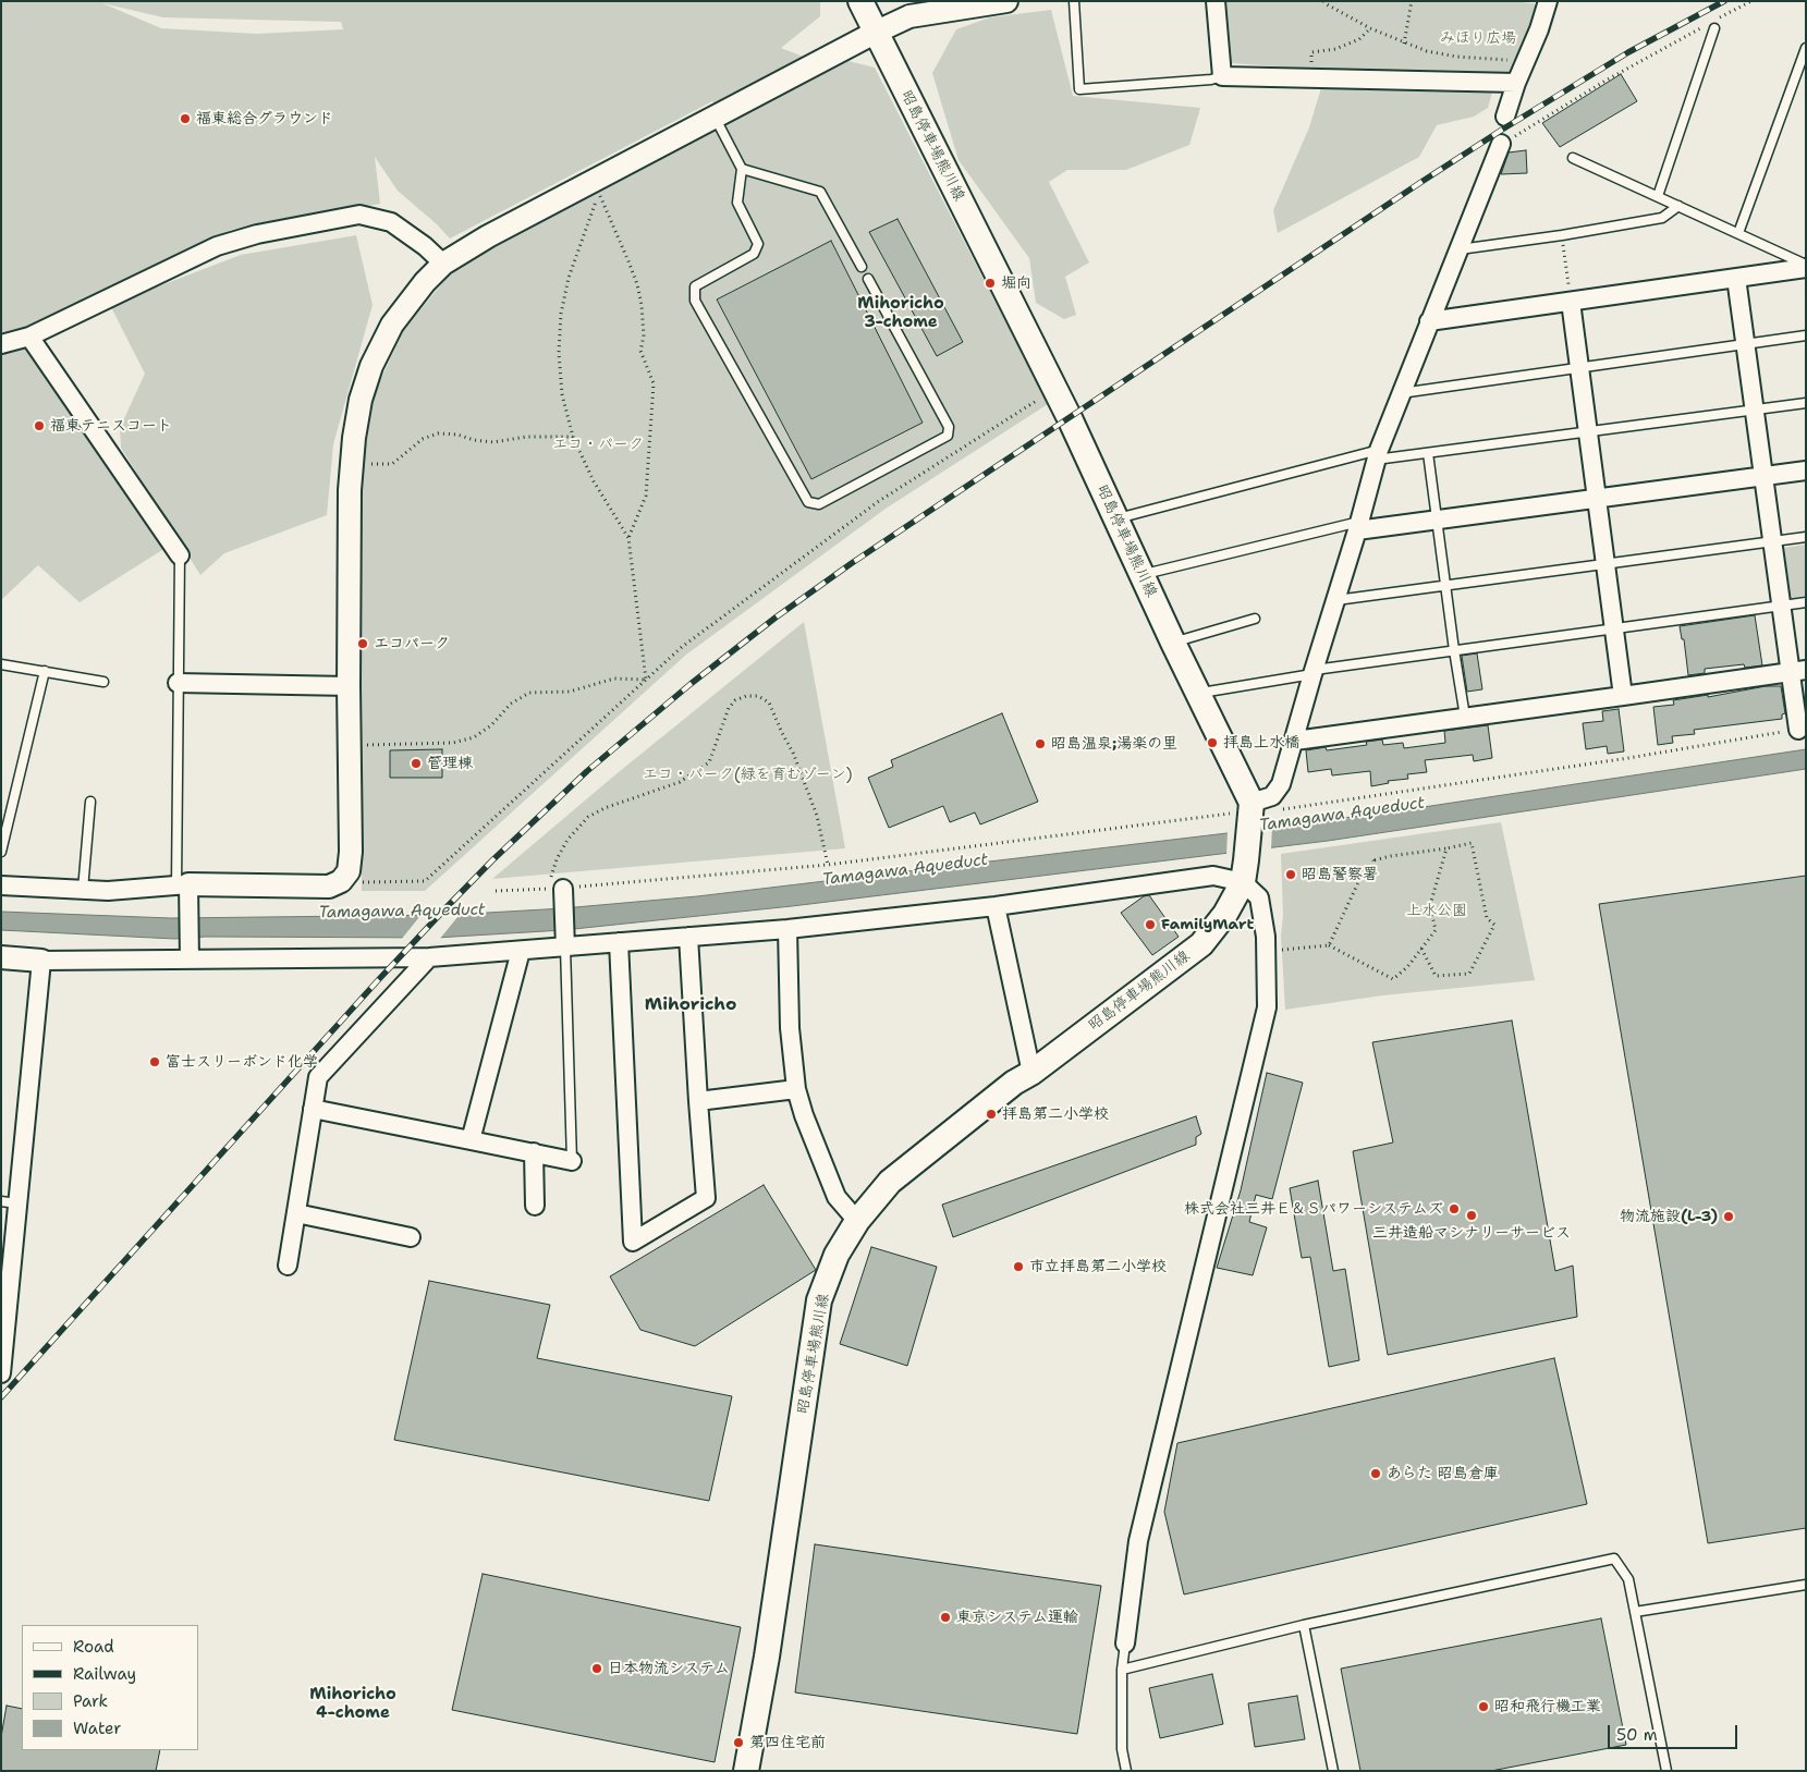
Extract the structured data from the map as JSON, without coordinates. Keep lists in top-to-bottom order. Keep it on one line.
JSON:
{"streets":{"main road":["昭島停車場熊川線"]},"districts":["Mihoricho 3-chome","Mihoricho","Mihoricho 4-chome"],"water":["Tamagawa Aqueduct"],"parks":["みほり広場","エコ・パーク","エコ・パーク(緑を育むゾーン)","上水公園"],"places":["福東総合グラウンド","堀向","福東テニスコート","エコパーク","拝島上水橋","昭島温泉;湯楽の里","管理棟","昭島警察署","FamilyMart","富士スリーボンド化学","拝島第二小学校","株式会社三井Ｅ＆Ｓパワーシステムズ","三井造船マシナリーサービス","物流施設(L-3)","市立拝島第二小学校","あらた 昭島倉庫","東京システム運輸","日本物流システム","昭和飛行機工業","第四住宅前"],"legend":["Road","Railway","Park","Water"],"scale_bar":"50 m"}
